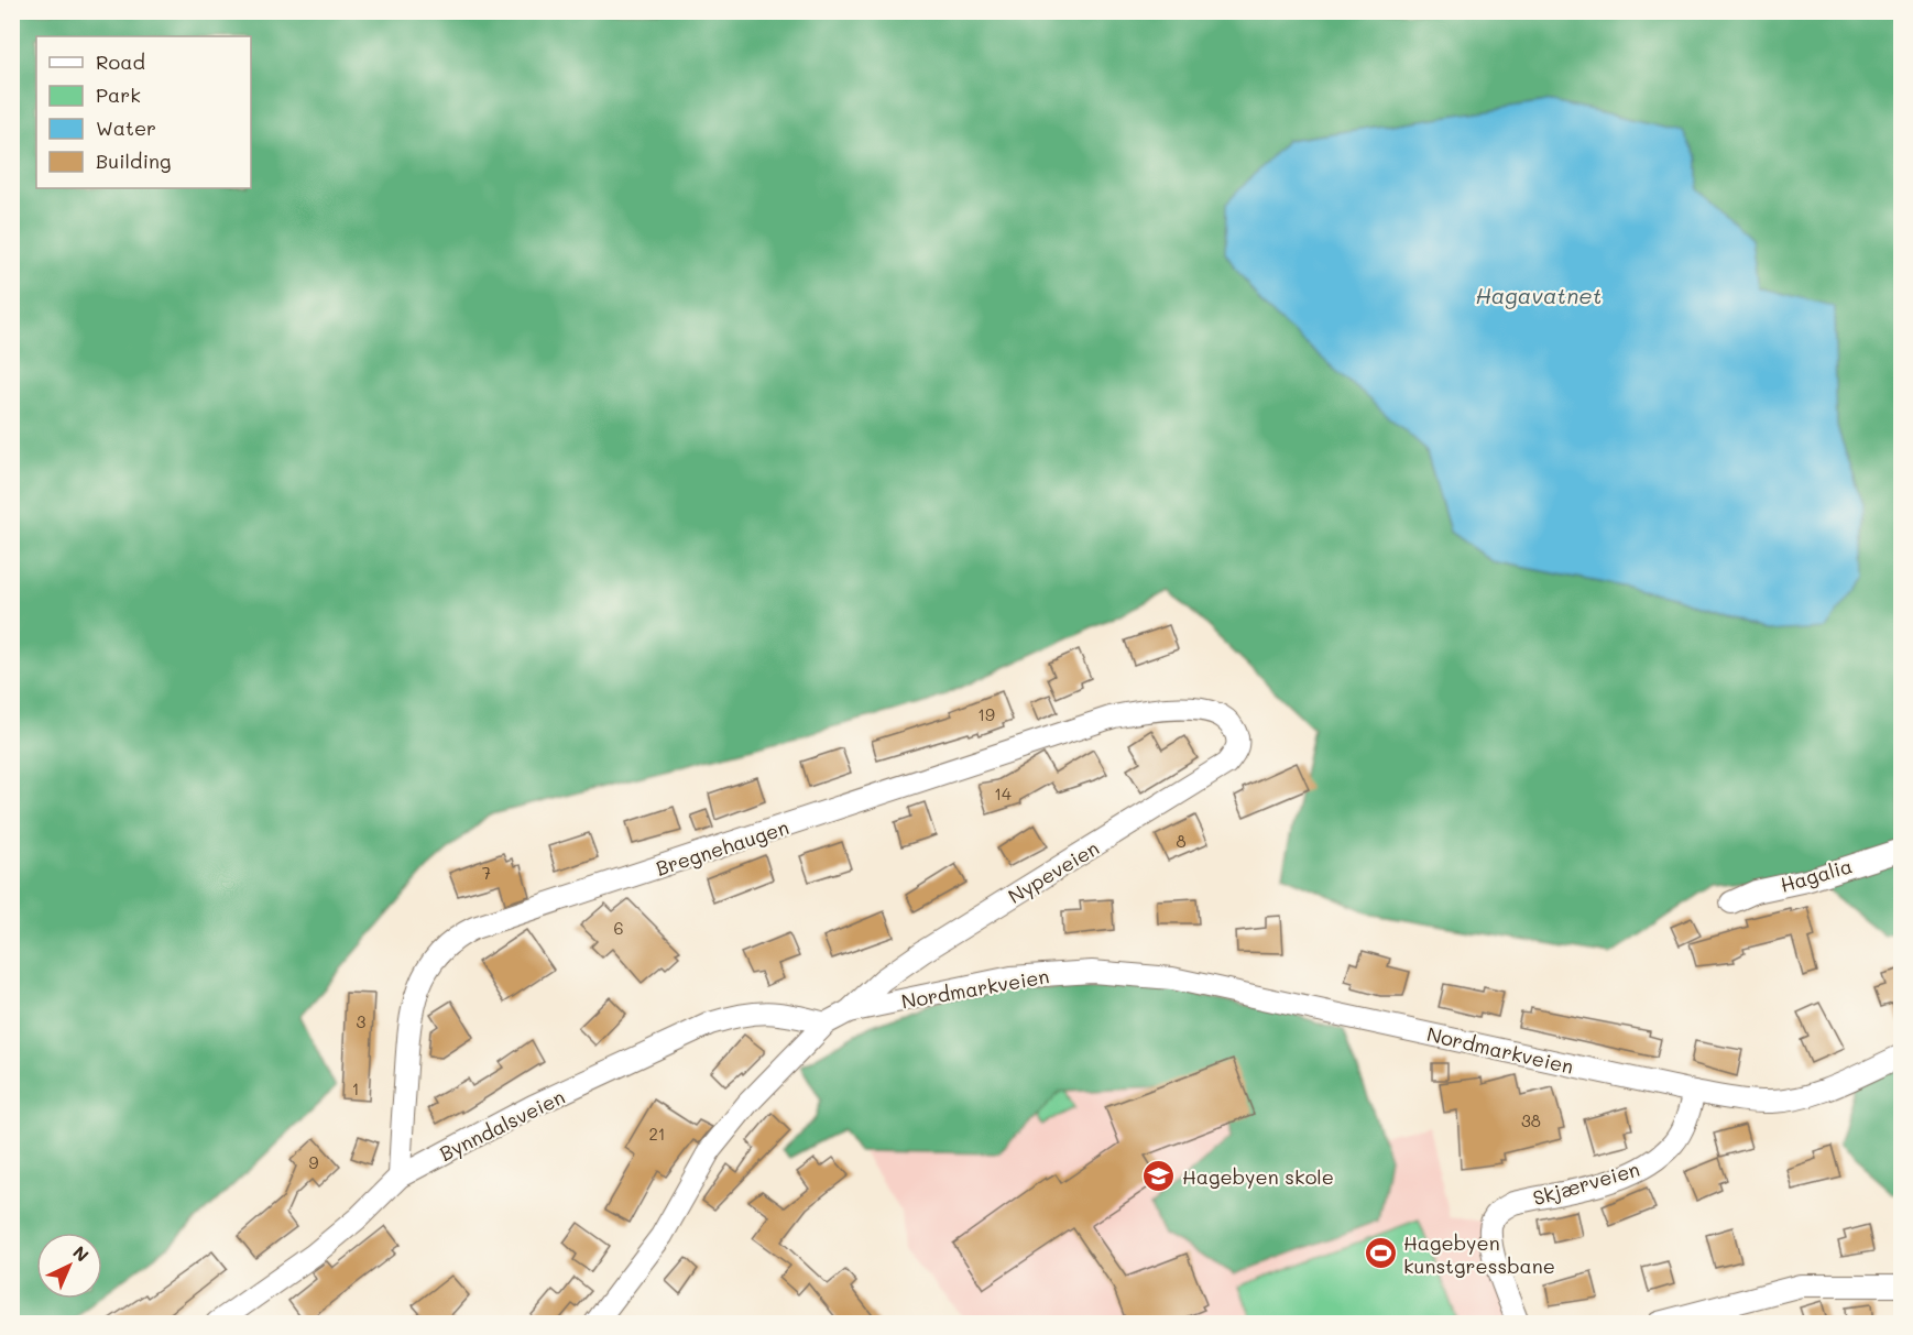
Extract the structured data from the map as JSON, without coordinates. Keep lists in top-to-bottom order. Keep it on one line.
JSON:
{"streets":{"street":["Bregnehaugen","Nypeveien","Hagalia","Nordmarkveien","Bynndalsveien","Skjærveien"]},"crossings":[["Bregnehaugen","Nypeveien"],["Bregnehaugen","Bynndalsveien"],["Nypeveien","Nordmarkveien"],["Nordmarkveien","Bynndalsveien"],["Nordmarkveien","Skjærveien"]],"water":["Hagavatnet"],"places":{"school or university":["Hagebyen skole"],"sports":["Hagebyen kunstgressbane"]},"house_numbers":["19","14","8","7","6","3","1","38","21","9"],"legend":["Road","Park","Water","Building"],"north":"top right"}
